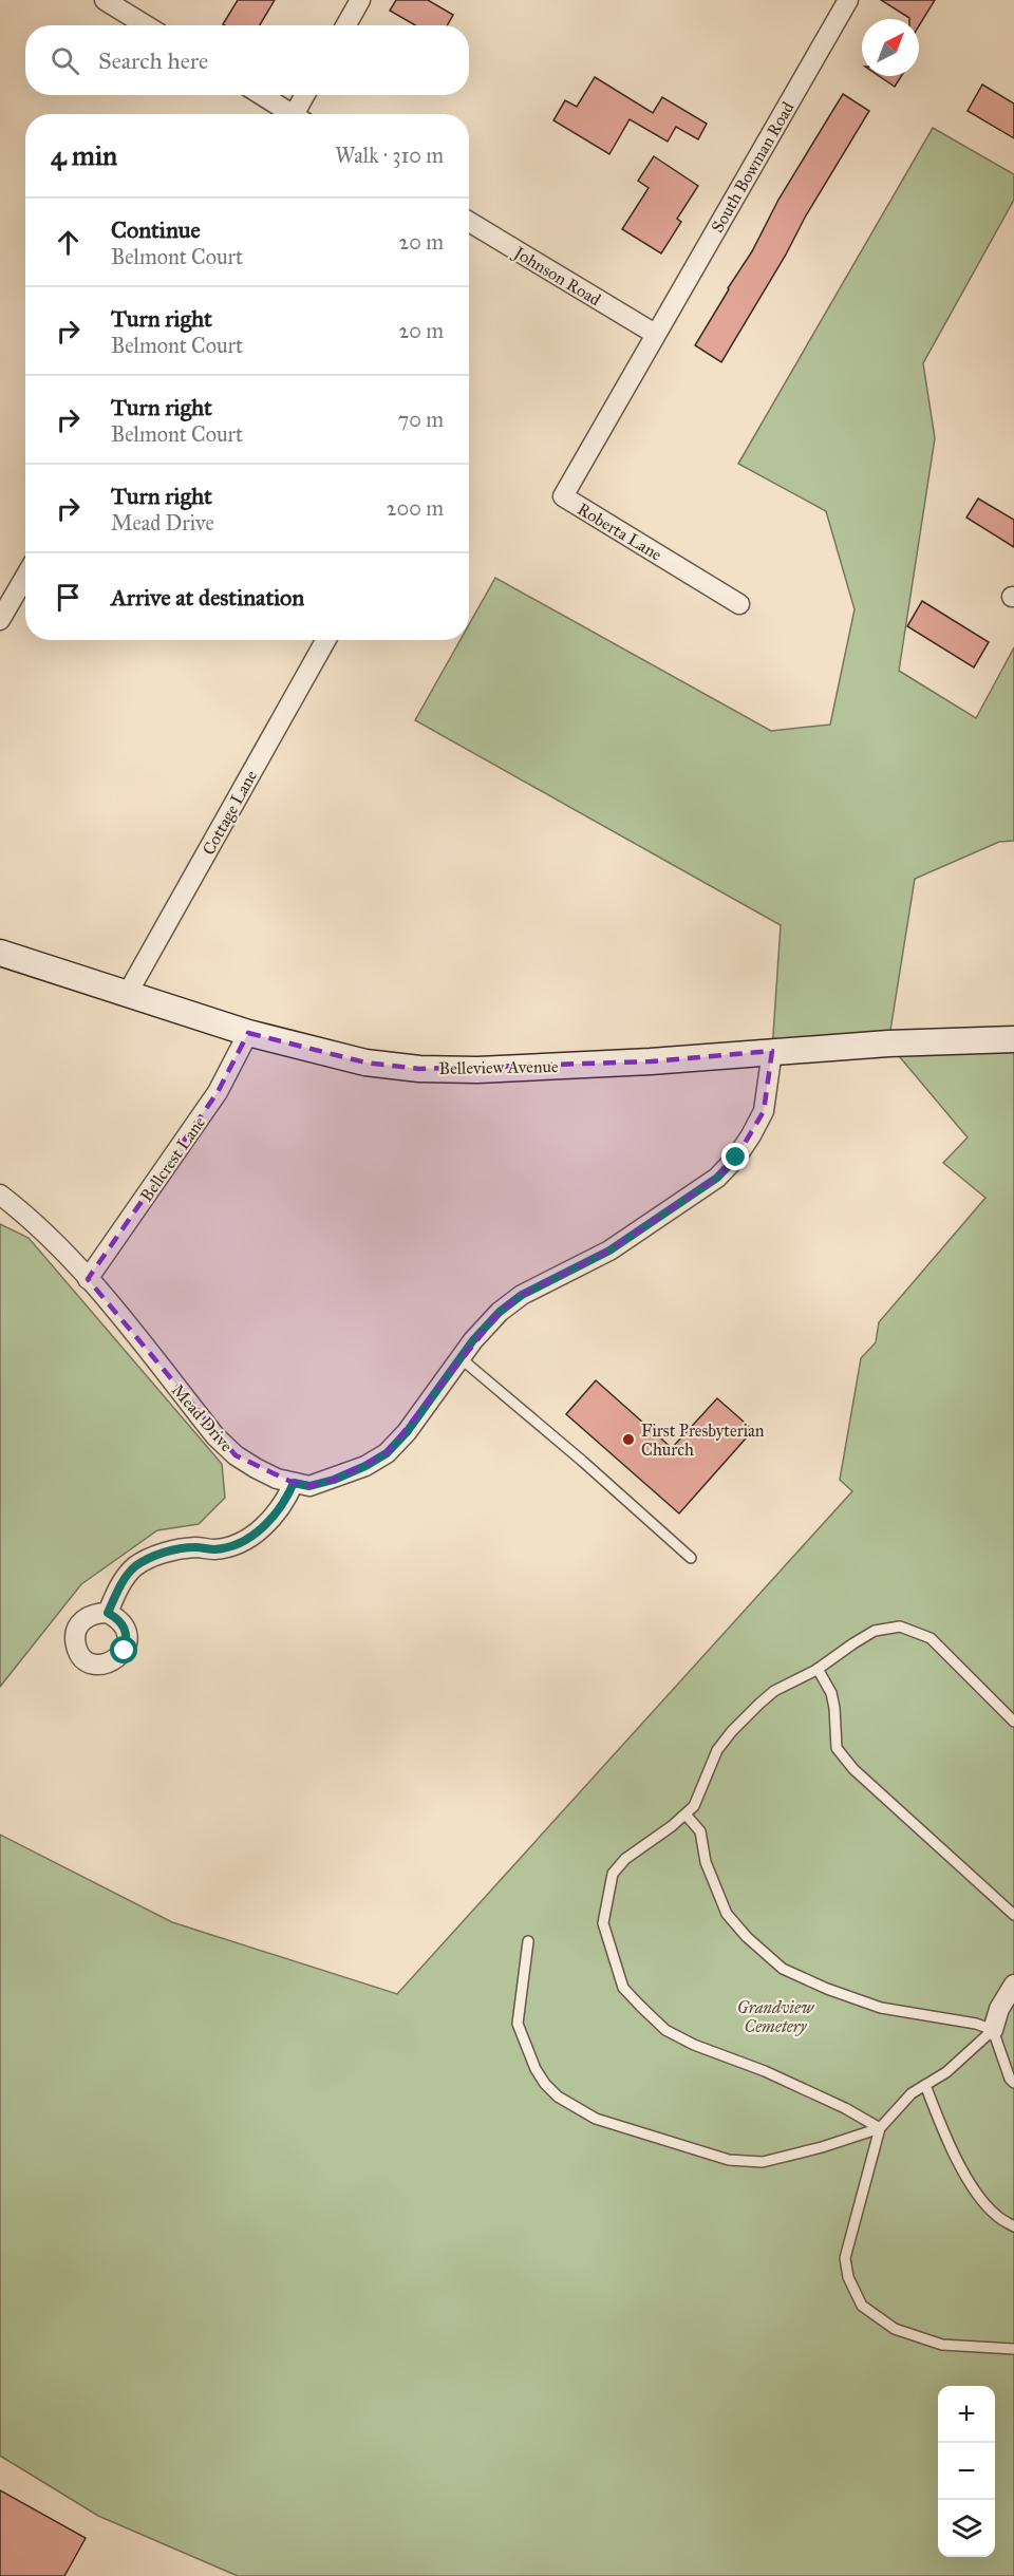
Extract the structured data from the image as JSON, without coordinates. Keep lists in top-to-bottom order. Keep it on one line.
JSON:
{"streets":{"street":["South Bowman Road","Johnson Road","Roberta Lane","Cottage Lane","Belleview Avenue","Bellcrest Lane","Mead Drive"]},"crossings":[["South Bowman Road","Johnson Road"],["South Bowman Road","Roberta Lane"],["Johnson Road","Roberta Lane"],["Cottage Lane","Belleview Avenue"],["Belleview Avenue","Bellcrest Lane"],["Belleview Avenue","Mead Drive"],["Bellcrest Lane","Mead Drive"]],"parks":["Grandview Cemetery"],"places":["First Presbyterian Church"],"north":"top right","page":{"search":"Search here","heading":["4 min","Walk · 310 m"],"list":[["Continue","Belmont Court","20 m"],["Turn right","Belmont Court","20 m"],["Turn right","Belmont Court","70 m"],["Turn right","Mead Drive","200 m"],"Arrive at destination"],"map_buttons":["+","−"]}}
